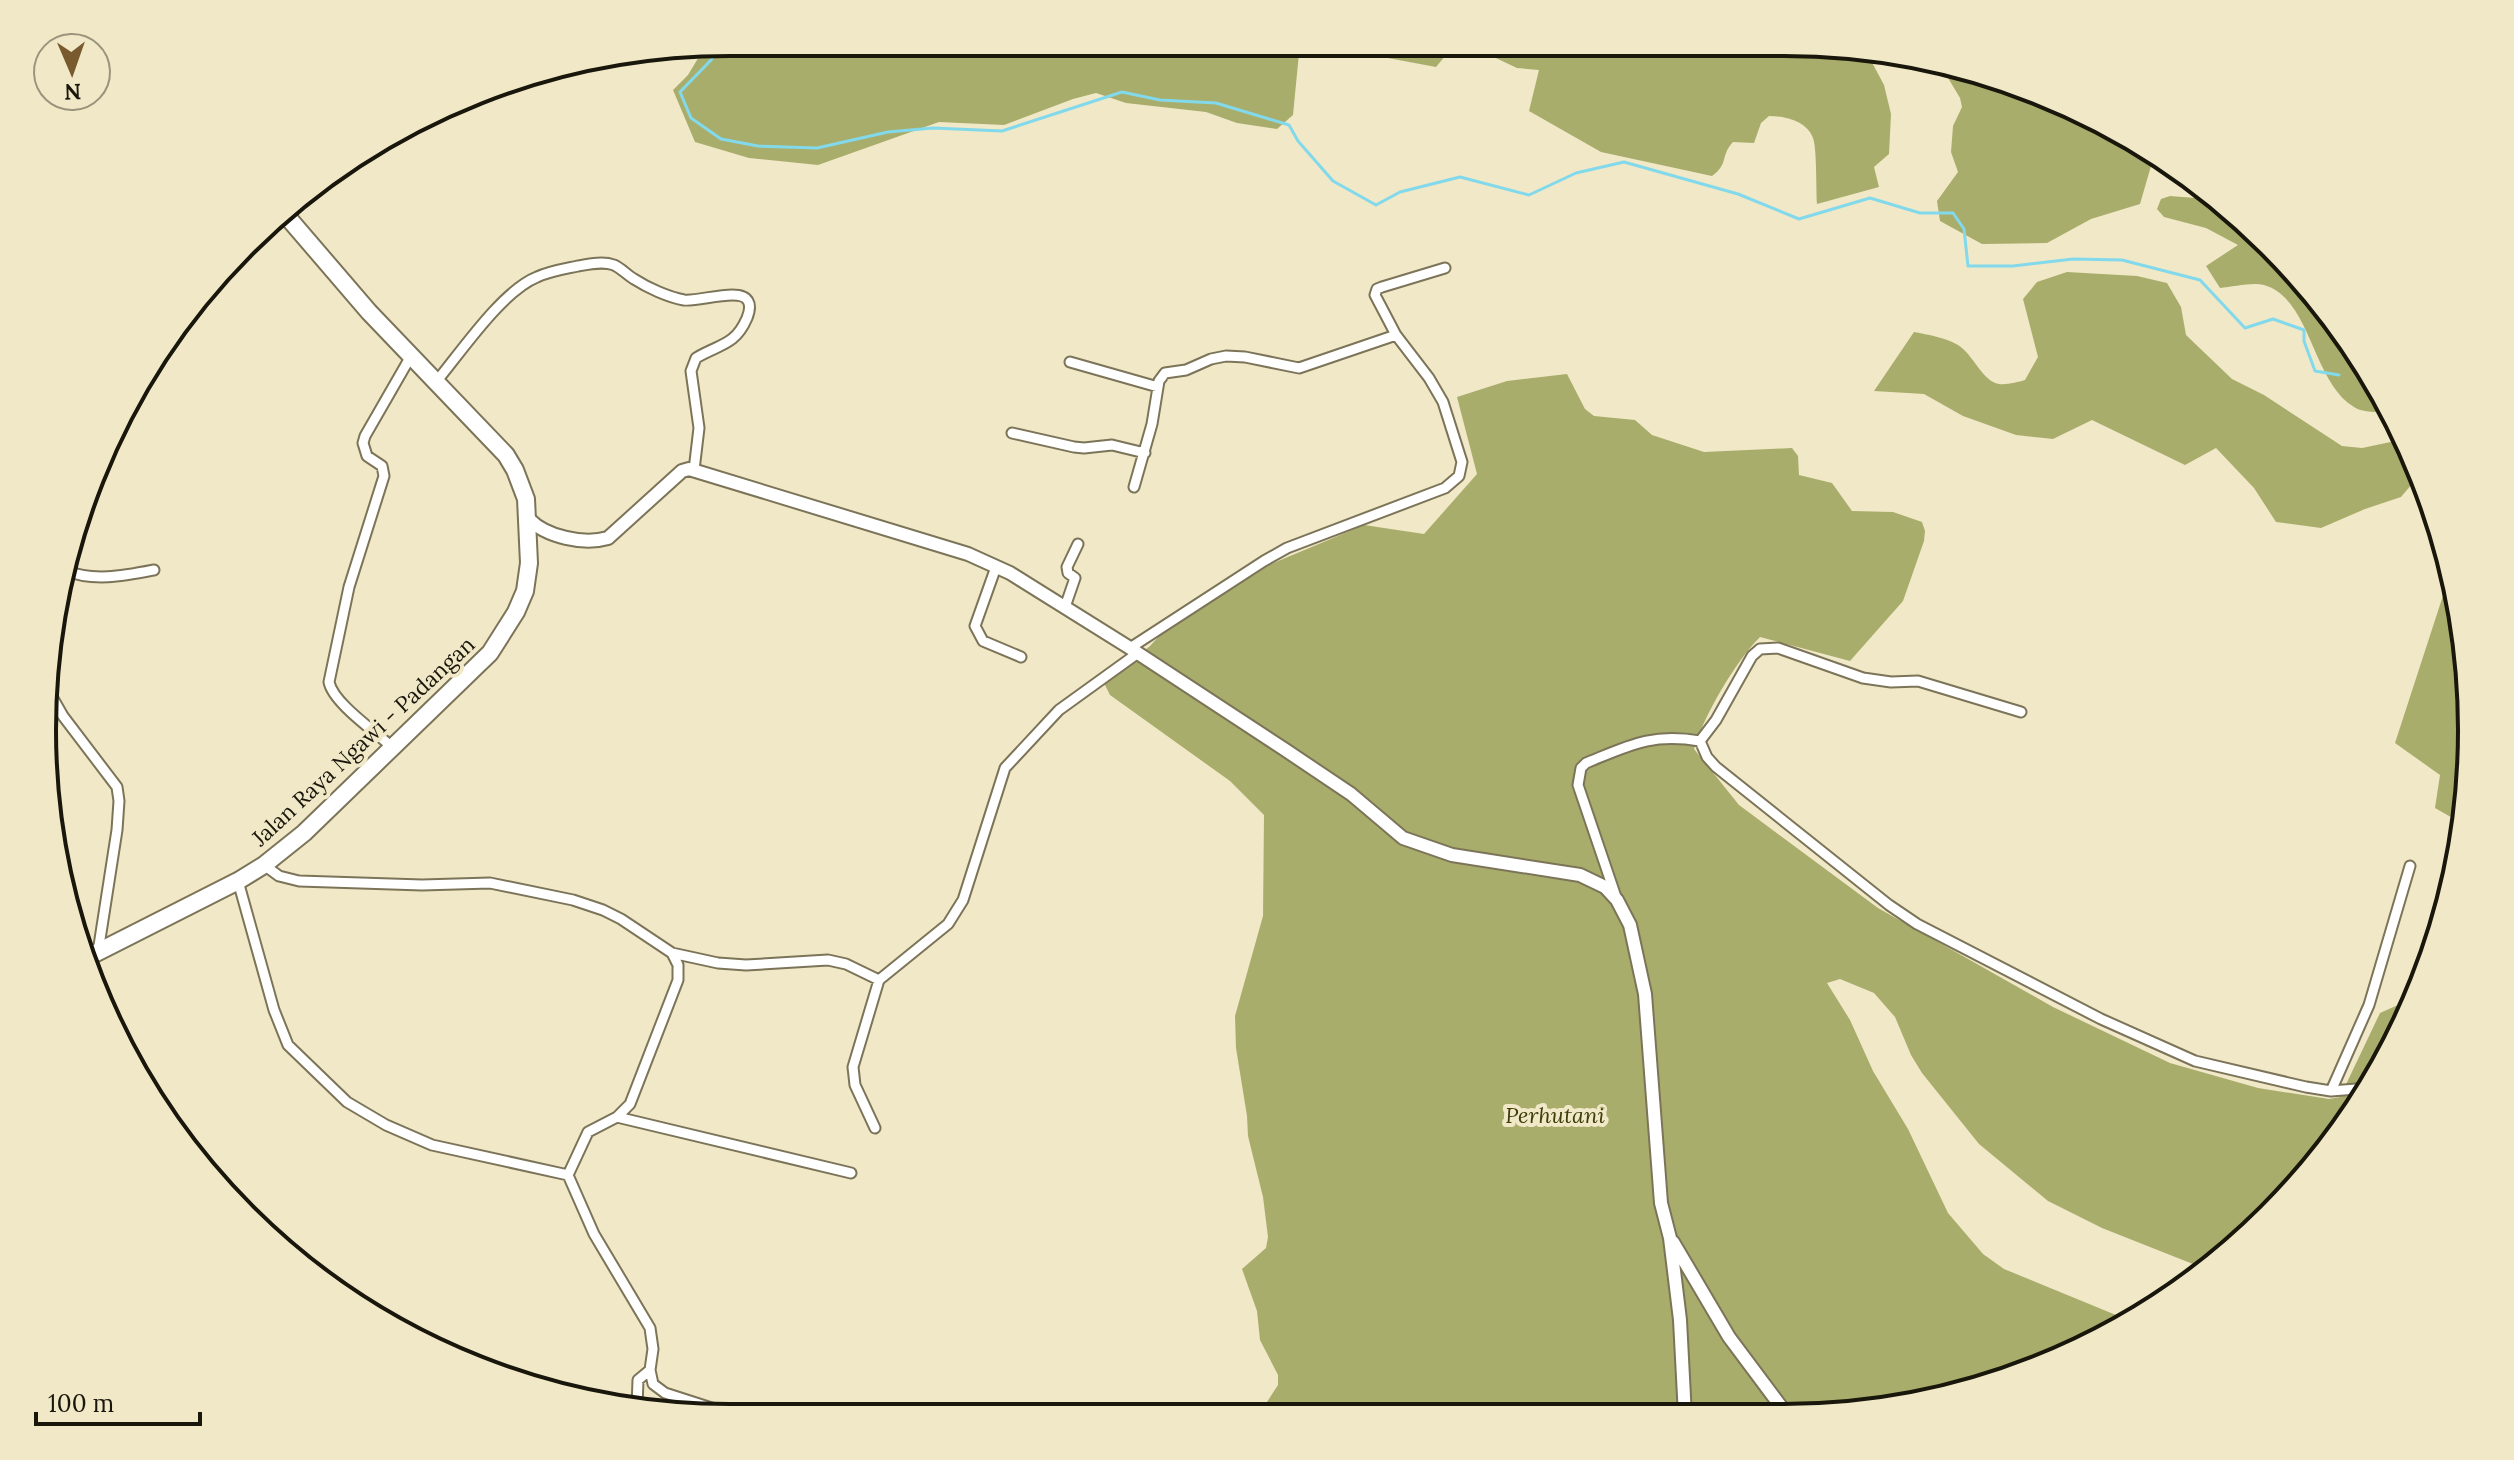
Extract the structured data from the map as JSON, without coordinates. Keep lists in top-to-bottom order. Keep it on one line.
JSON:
{"streets":{"highway":["Jalan Raya Ngawi - Padangan"]},"parks":["Perhutani"],"scale_bar":"100 m","north":"bottom"}
